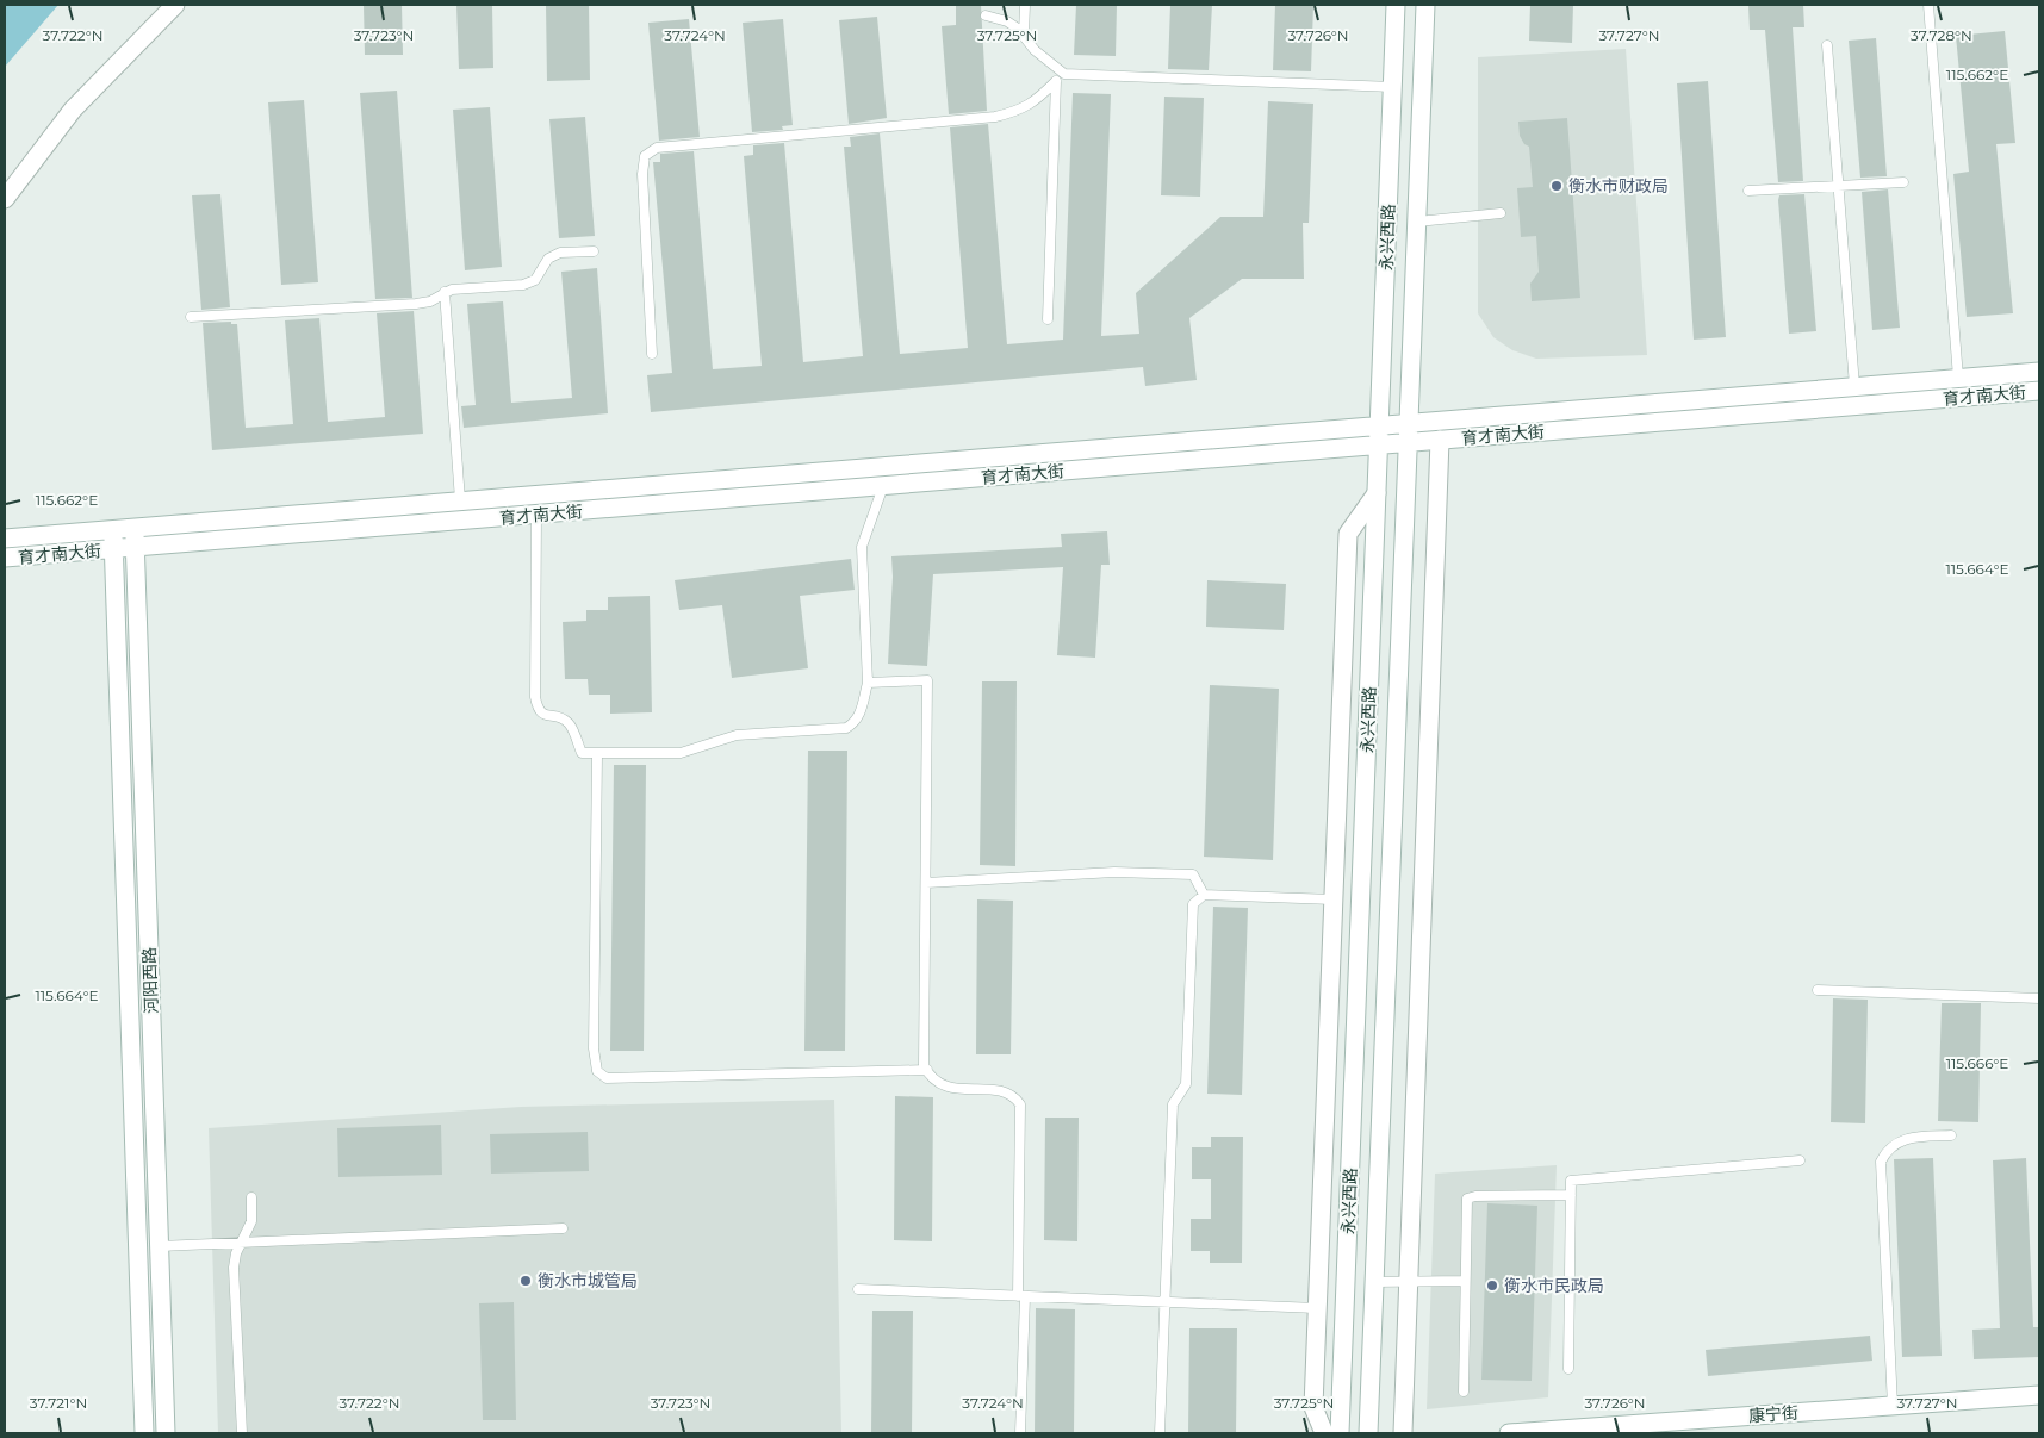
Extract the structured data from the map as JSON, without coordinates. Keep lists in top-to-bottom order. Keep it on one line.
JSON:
{"streets":{"main road":["永兴西路","育才南大街","河阳西路","康宁街"]},"crossings":[["永兴西路","育才南大街"],["育才南大街","河阳西路"]],"places":["衡水市财政局","衡水市城管局","衡水市民政局"],"coordinates":["37.722°N","37.723°N","37.724°N","37.725°N","37.726°N","37.727°N","37.728°N","115.662°E","115.664°E","115.666°E","37.721°N"]}
